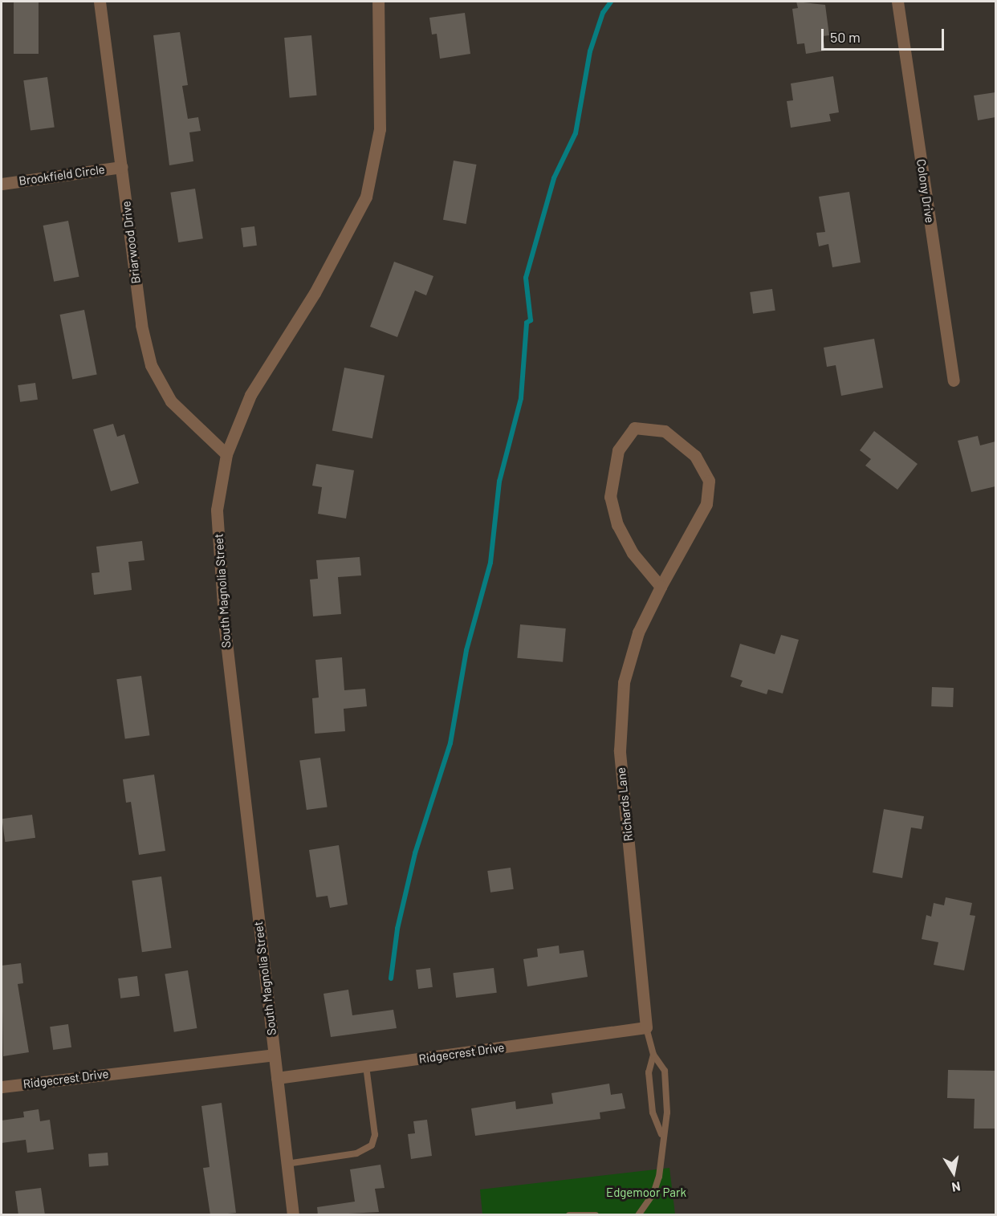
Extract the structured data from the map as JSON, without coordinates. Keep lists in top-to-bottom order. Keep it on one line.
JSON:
{"streets":{"street":["Brookfield Circle","Colony Drive","Briarwood Drive","South Magnolia Street","Richards Lane","Ridgecrest Drive"]},"crossings":[["Brookfield Circle","Briarwood Drive"],["Briarwood Drive","South Magnolia Street"],["South Magnolia Street","Ridgecrest Drive"],["Richards Lane","Ridgecrest Drive"]],"parks":["Edgemoor Park"],"scale_bar":"50 m","north":"bottom"}
